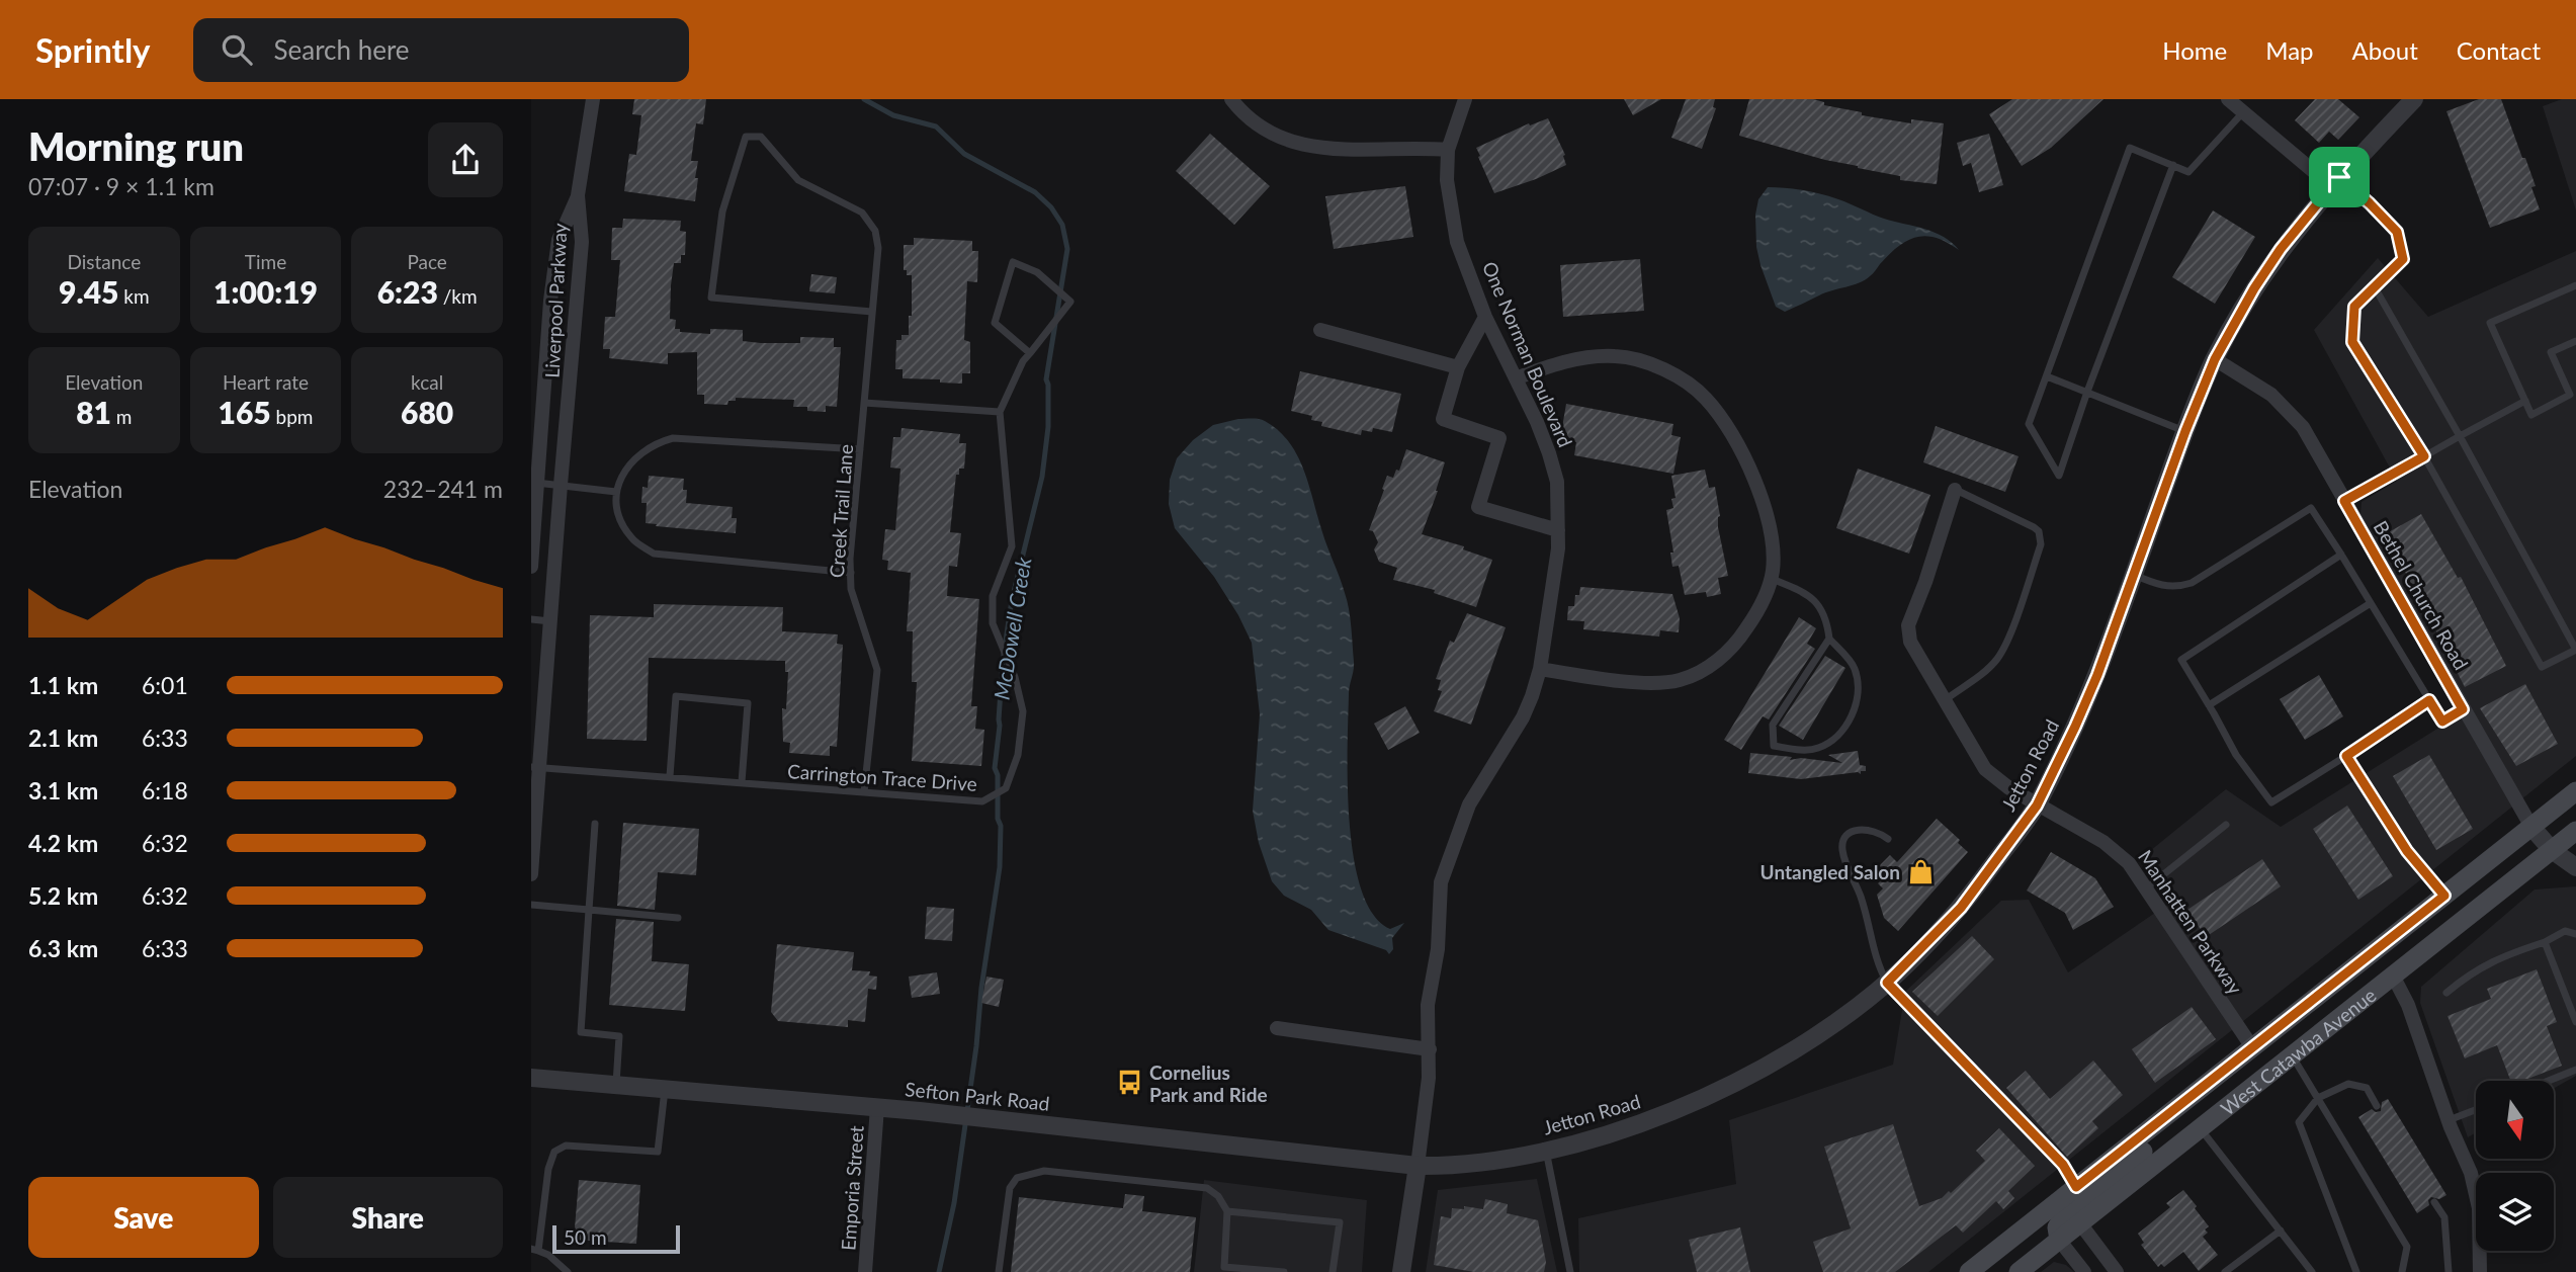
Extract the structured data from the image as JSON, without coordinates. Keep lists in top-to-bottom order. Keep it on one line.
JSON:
{"streets":{"main road":["West Catawba Avenue"],"street":["Liverpool Parkway","One Norman Boulevard","Bethel Church Road","Jetton Road","Manhatten Parkway","Sefton Park Road","Emporia Street"],"lane":["Creek Trail Lane","Carrington Trace Drive"]},"crossings":[["Liverpool Parkway","Carrington Trace Drive"],["One Norman Boulevard","Jetton Road"],["One Norman Boulevard","Sefton Park Road"],["Creek Trail Lane","Carrington Trace Drive"],["Bethel Church Road","Jetton Road"],["Bethel Church Road","West Catawba Avenue"],["Jetton Road","Manhatten Parkway"],["Jetton Road","Sefton Park Road"],["Manhatten Parkway","West Catawba Avenue"],["Sefton Park Road","Emporia Street"]],"water":["McDowell Creek"],"places":{"shop":["Untangled Salon"],"bus stop":["Cornelius Park and Ride"]},"scale_bar":"50 m","north":"bottom","page":{"header":"Sprintly","search":"Search here","nav":["Home","Map","About","Contact"],"heading":["Morning run","07:07 · 9 × 1.1 km"],"stats":[["Distance","9.45 km"],["Time","1:00:19"],["Pace","6:23 /km"],["Elevation","81 m"],["Heart rate","165 bpm"],["kcal","680"]],"chart":["Elevation","232–241 m"],"list":[{"name":"1.1 km","note":"6:01"},{"name":"2.1 km","note":"6:33"},{"name":"3.1 km","note":"6:18"},{"name":"4.2 km","note":"6:32"},{"name":"5.2 km","note":"6:32"},{"name":"6.3 km","note":"6:33"}],"buttons":["Save","Share"],"scale":"50 m"}}
